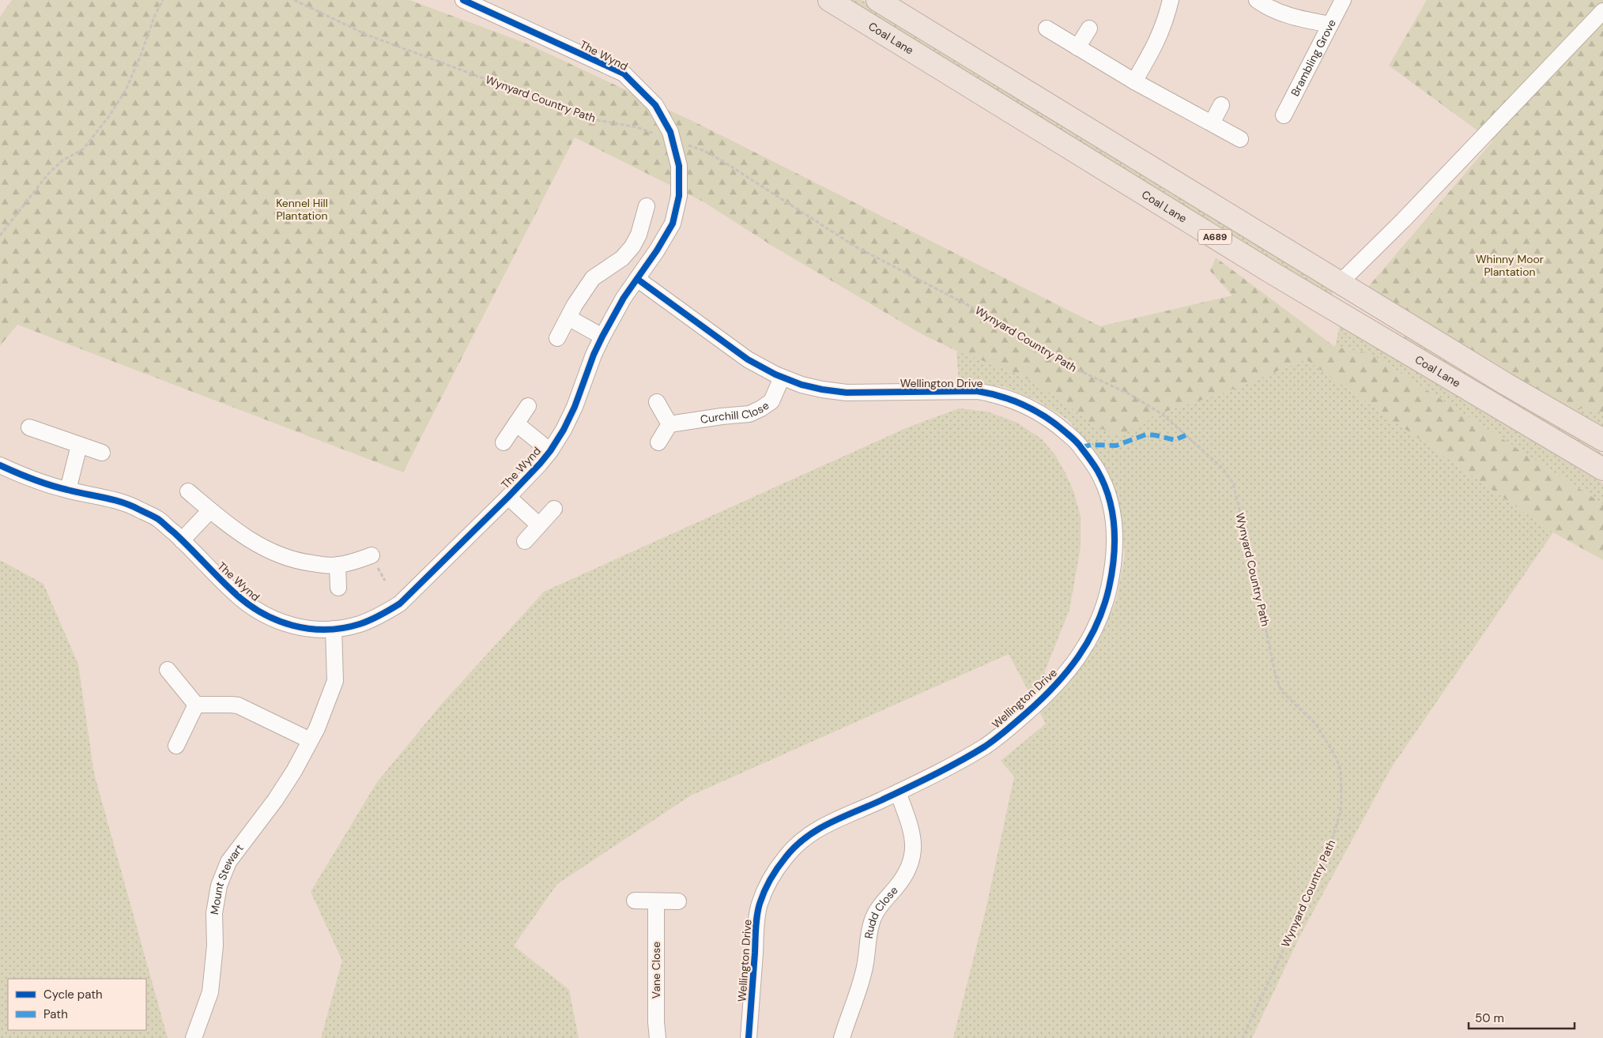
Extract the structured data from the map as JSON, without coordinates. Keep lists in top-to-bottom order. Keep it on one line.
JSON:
{"streets":{"highway":["Coal Lane","A689"],"street":["The Wynd","Brambling Grove","Wellington Drive","Curchill Close","Mount Stewart","Rudd Close","Vane Close"],"path":["Wynyard Country Path"]},"crossings":[["The Wynd","Wynyard Country Path"],["The Wynd","Wellington Drive"],["The Wynd","Mount Stewart"],["Wellington Drive","Curchill Close"],["Wellington Drive","Rudd Close"]],"parks":["Kennel Hill Plantation","Whinny Moor Plantation"],"legend":["Cycle path","Path"],"scale_bar":"50 m"}
